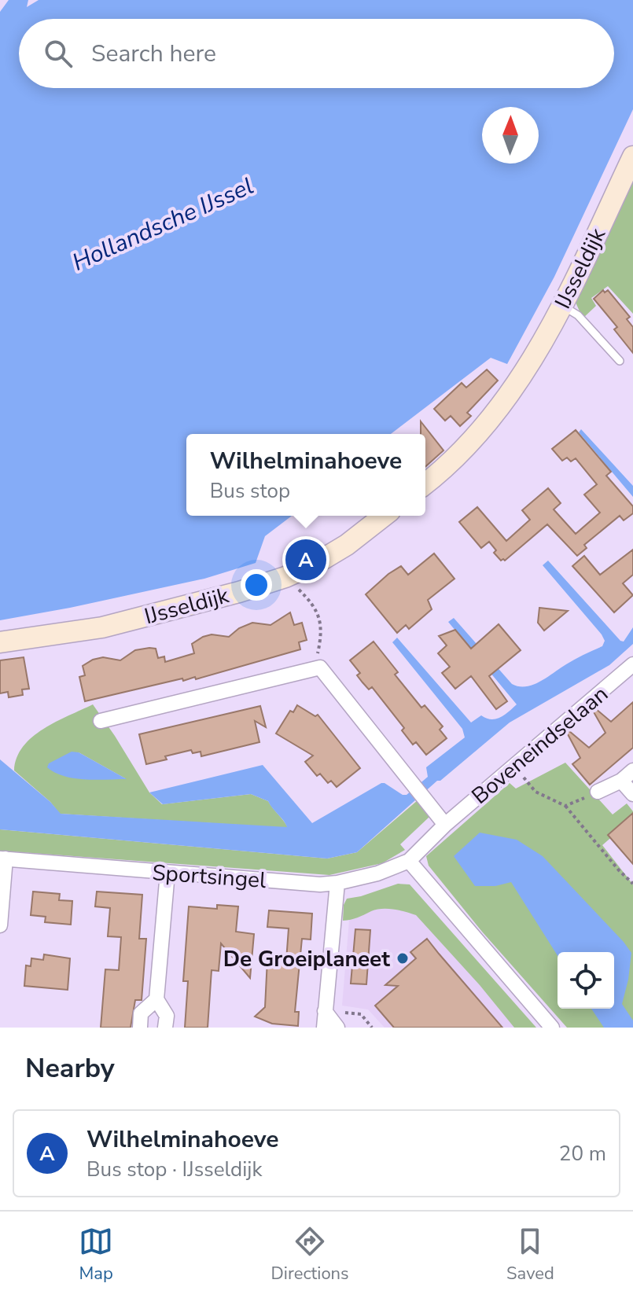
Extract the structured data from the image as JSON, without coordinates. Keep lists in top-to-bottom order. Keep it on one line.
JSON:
{"streets":{"street":["IJsseldijk","Boveneindselaan","Sportsingel"]},"crossings":[["Boveneindselaan","Sportsingel"]],"water":["Hollandsche IJssel"],"places":["De Groeiplaneet"],"north":"top","page":{"search":"Search here","popup":["Wilhelminahoeve","Bus stop"],"pins":"A","heading":"Nearby","list":[{"mark":"A","name":"Wilhelminahoeve","note":"Bus stop · IJsseldijk","value":"20 m"}],"nav":["Map","Directions","Saved"]}}
